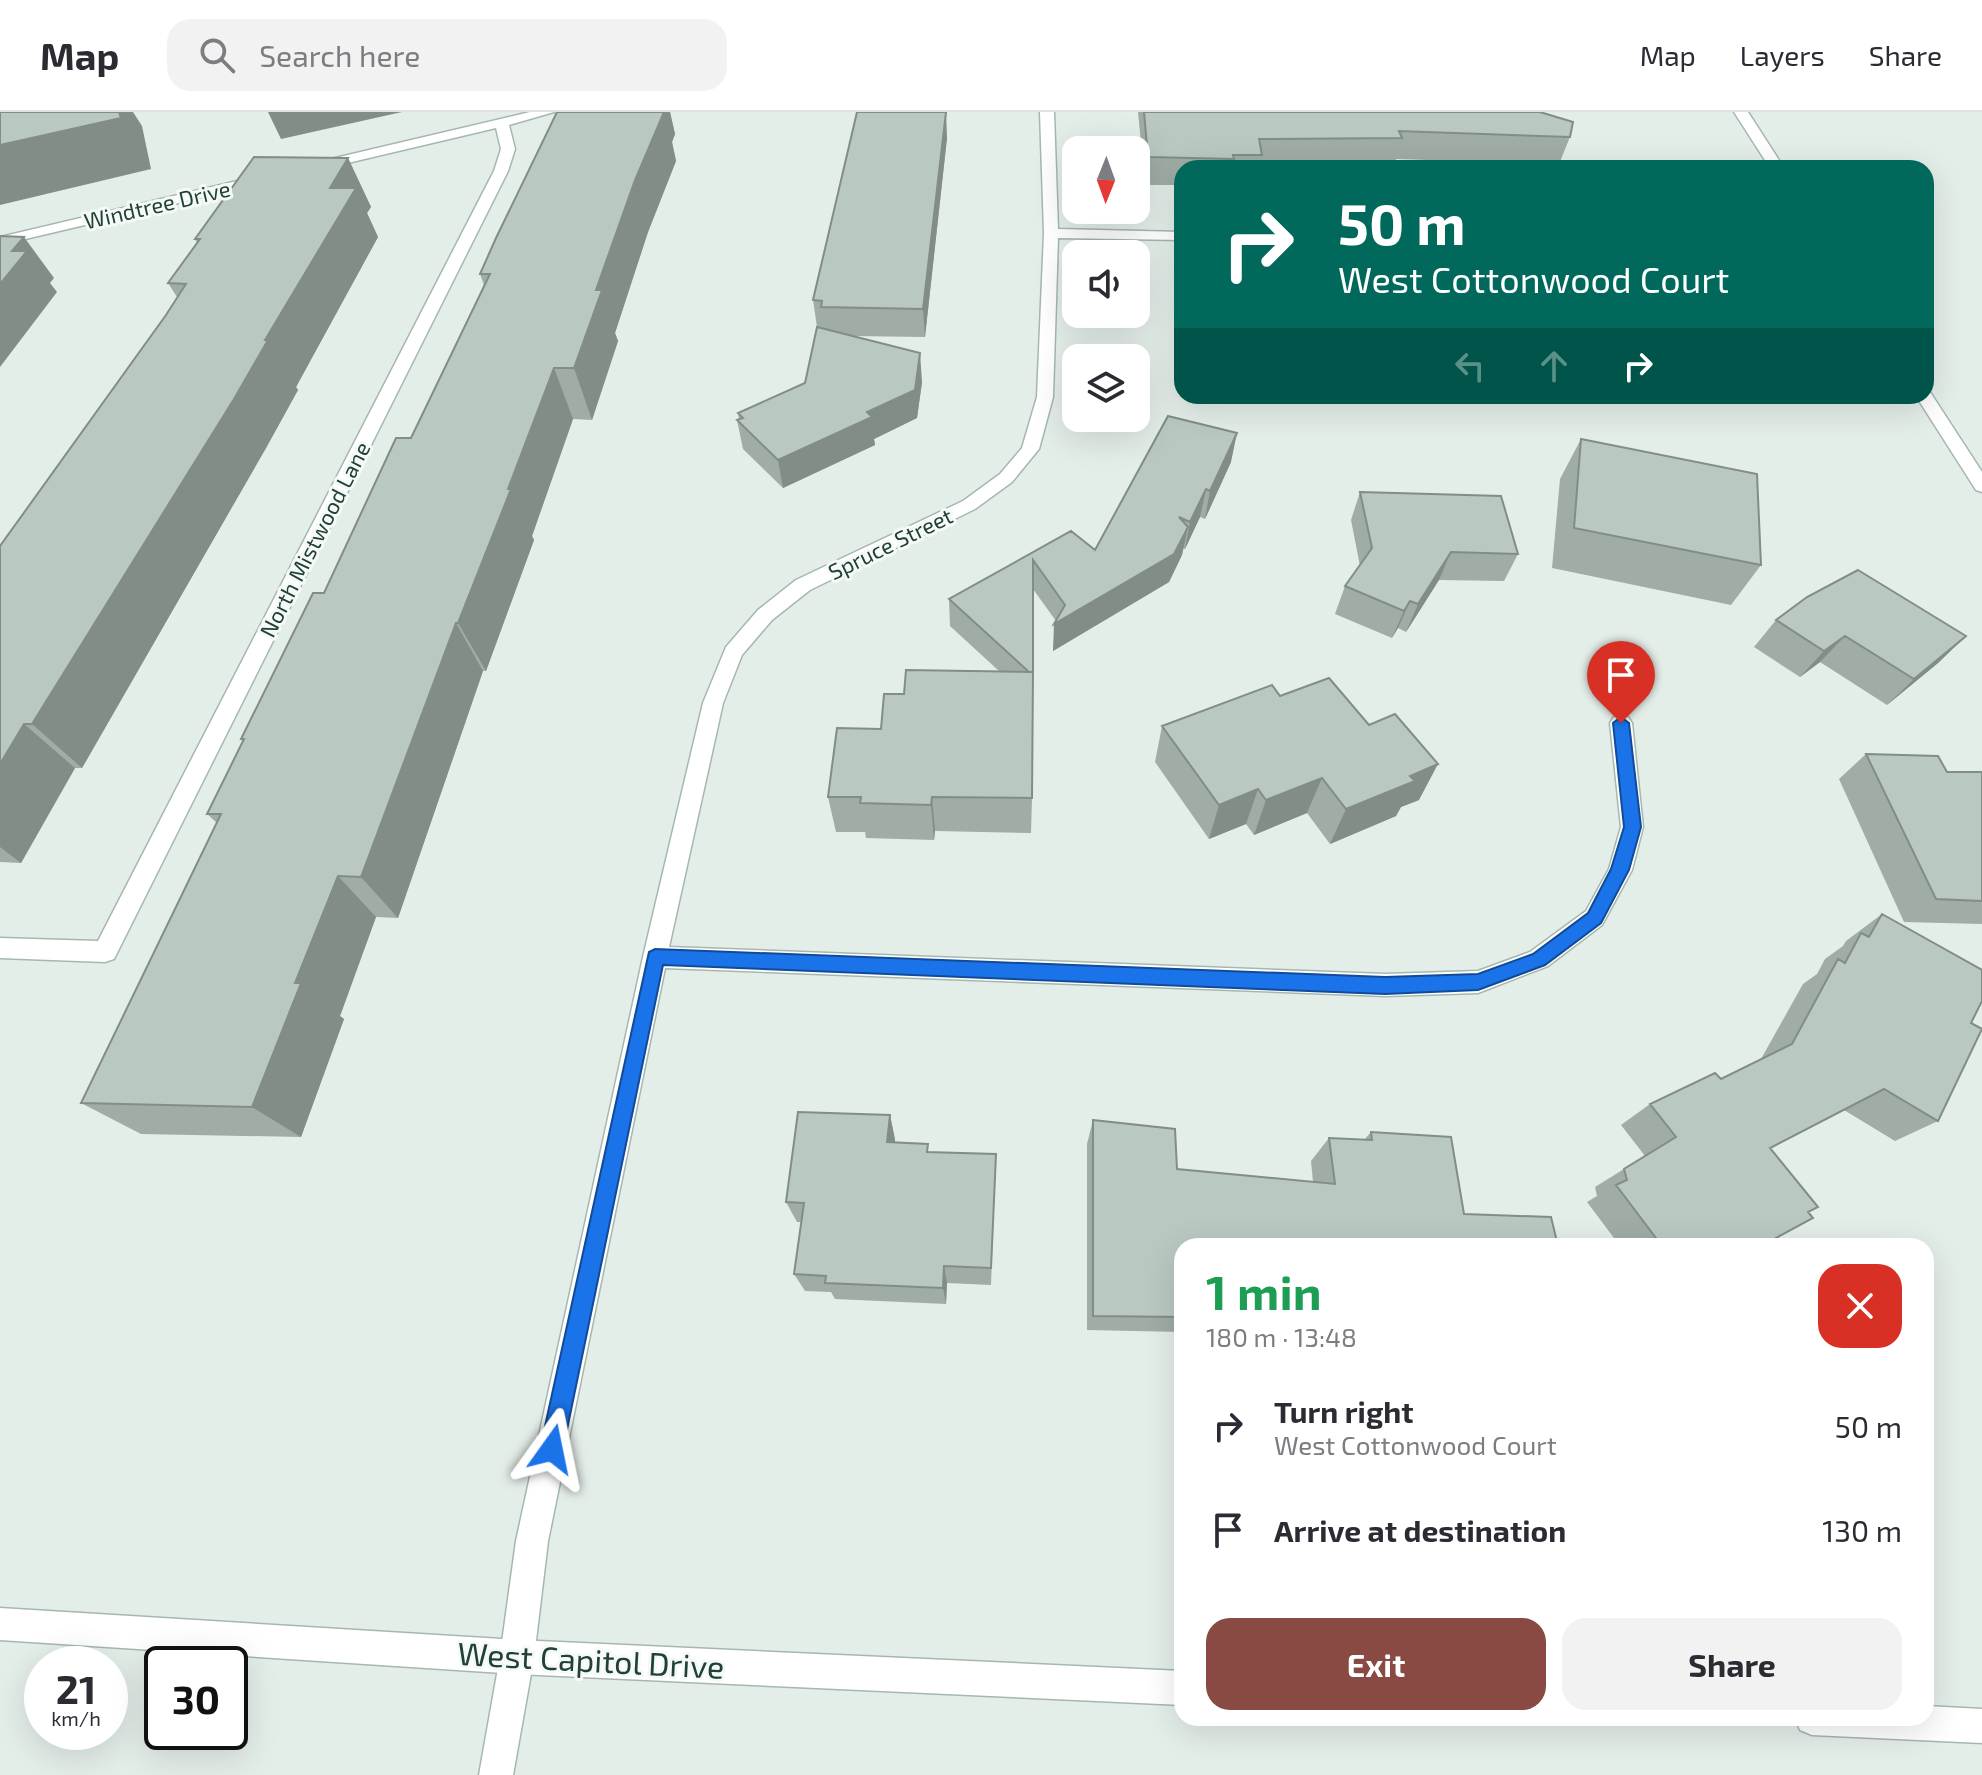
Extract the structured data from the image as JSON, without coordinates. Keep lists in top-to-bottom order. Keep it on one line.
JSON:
{"streets":{"street":["Windtree Drive","North Mistwood Lane","Spruce Street","West Capitol Drive"]},"crossings":[["Spruce Street","West Capitol Drive"]],"north":"bottom","page":{"header":"Map","search":"Search here","nav":["Map","Layers","Share"],"turn":["50 m","West Cottonwood Court"],"heading":["1 min","180 m · 13:48"],"list":[{"name":"Turn right","note":"West Cottonwood Court","value":"50 m"},{"name":"Arrive at destination","value":"130 m"}],"buttons":["Exit","Share"],"speed":"21 km/h","limit":"30"}}
